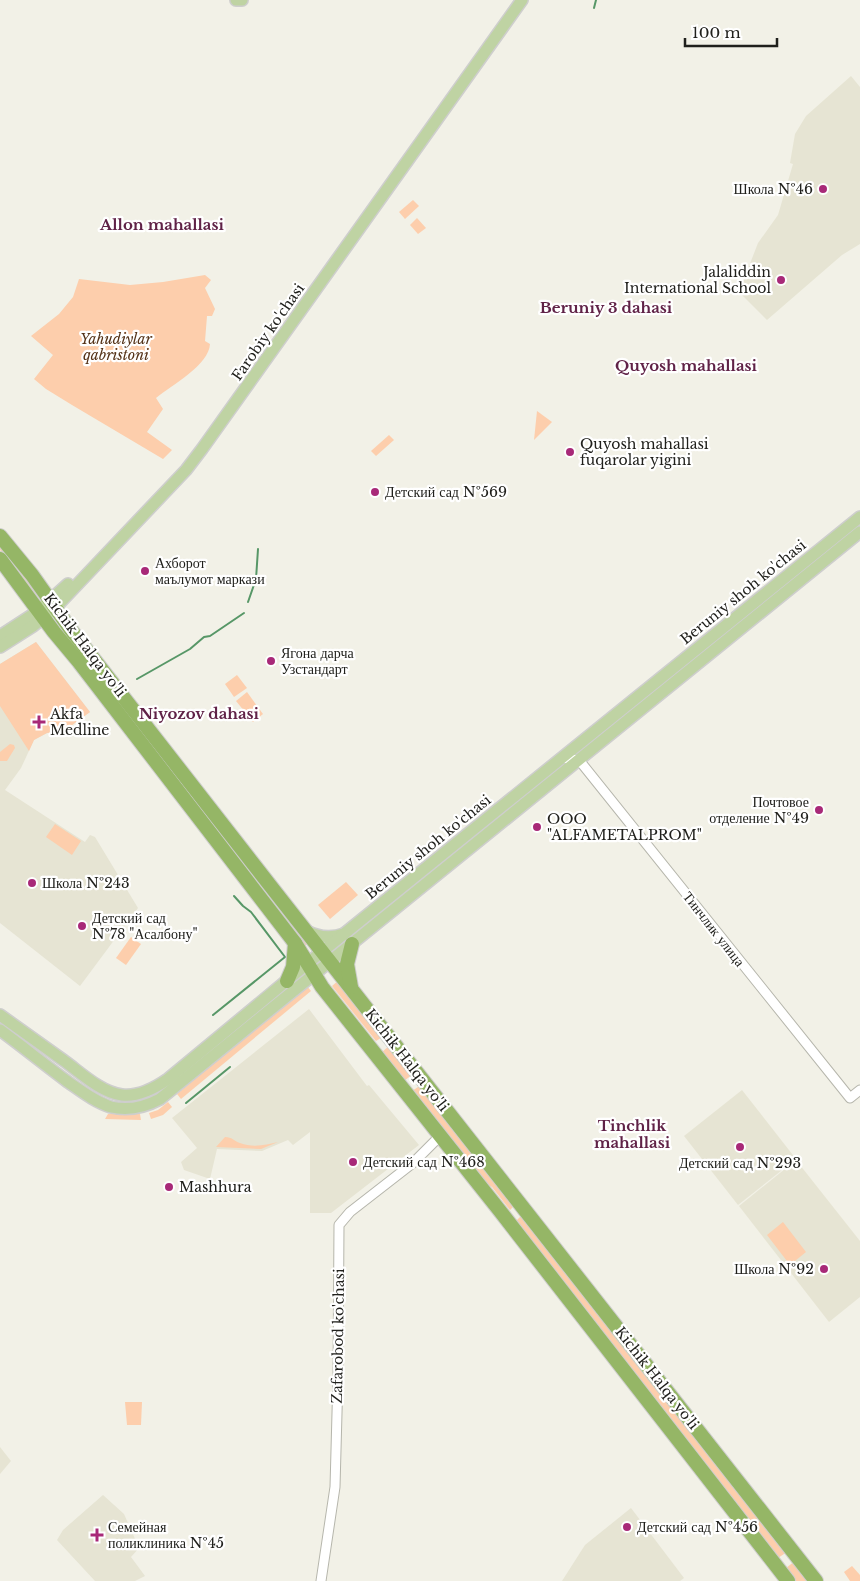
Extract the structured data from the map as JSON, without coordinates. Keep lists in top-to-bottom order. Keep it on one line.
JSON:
{"streets":{"highway":["Kichik Halqa yo'li"],"main road":["Farobiy ko'chasi","Beruniy shoh ko'chasi"],"street":["Тинчлик улица","Zafarobod ko'chasi"]},"crossings":[["Farobiy ko'chasi","Kichik Halqa yo'li"],["Beruniy shoh ko'chasi","Kichik Halqa yo'li"],["Beruniy shoh ko'chasi","Тинчлик улица"],["Kichik Halqa yo'li","Zafarobod ko'chasi"]],"districts":["Allon mahallasi","Beruniy 3 dahasi","Quyosh mahallasi","Niyozov dahasi","Tinchlik mahallasi"],"parks":["Yahudiylar qabristoni"],"places":{"other":["Школа №46","Jalaliddin International School","Quyosh mahallasi fuqarolar yigini","Детский сад №569","Ахборот маълумот маркази","Ягона дарча Узстандарт","Почтовое отделение №49","OOO \"ALFAMETALPROM\"","Школа №243","Детский сад №78 \"Асалбону\"","Детский сад №293","Детский сад №468","Mashhura","Школа №92","Детский сад №456"],"health":["Akfa Medline","Семейная поликлиника №45"]},"scale_bar":"100 m"}
